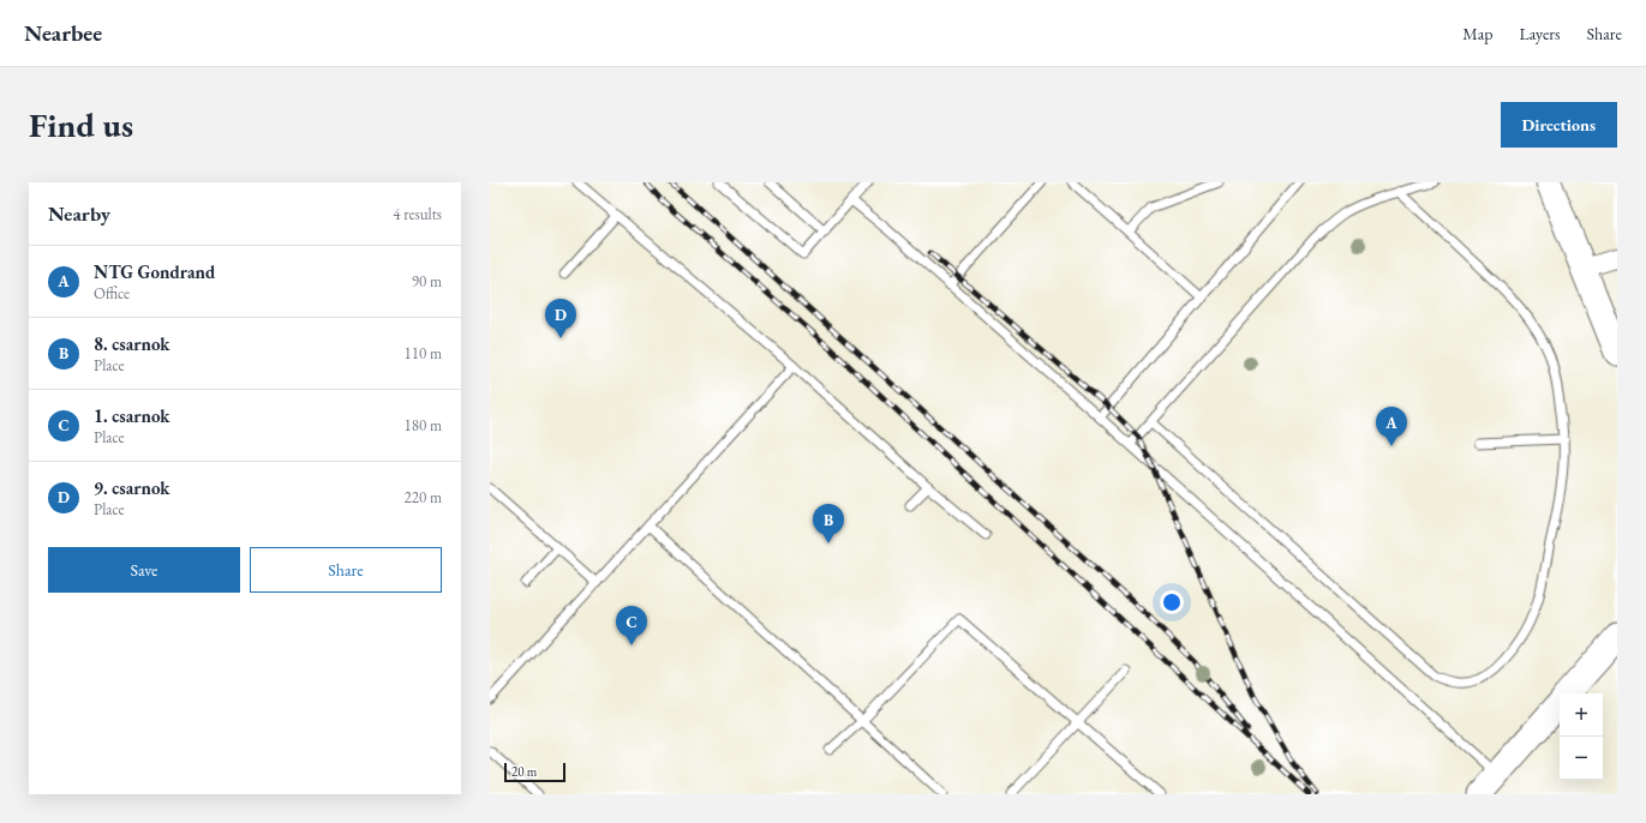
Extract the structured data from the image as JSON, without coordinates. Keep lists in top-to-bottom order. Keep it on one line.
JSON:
{"scale_bar":"20 m","page":{"header":"Nearbee","nav":["Map","Layers","Share"],"buttons":["Directions",["Save","Share"]],"title":"Find us","heading":["Nearby","4 results"],"list":[{"mark":"A","name":"NTG Gondrand","note":"Office","value":"90 m"},{"mark":"B","name":"8. csarnok","note":"Place","value":"110 m"},{"mark":"C","name":"1. csarnok","note":"Place","value":"180 m"},{"mark":"D","name":"9. csarnok","note":"Place","value":"220 m"}],"pins":["D","A","B","C"],"map_buttons":["+","−"],"scale":"20 m"}}
